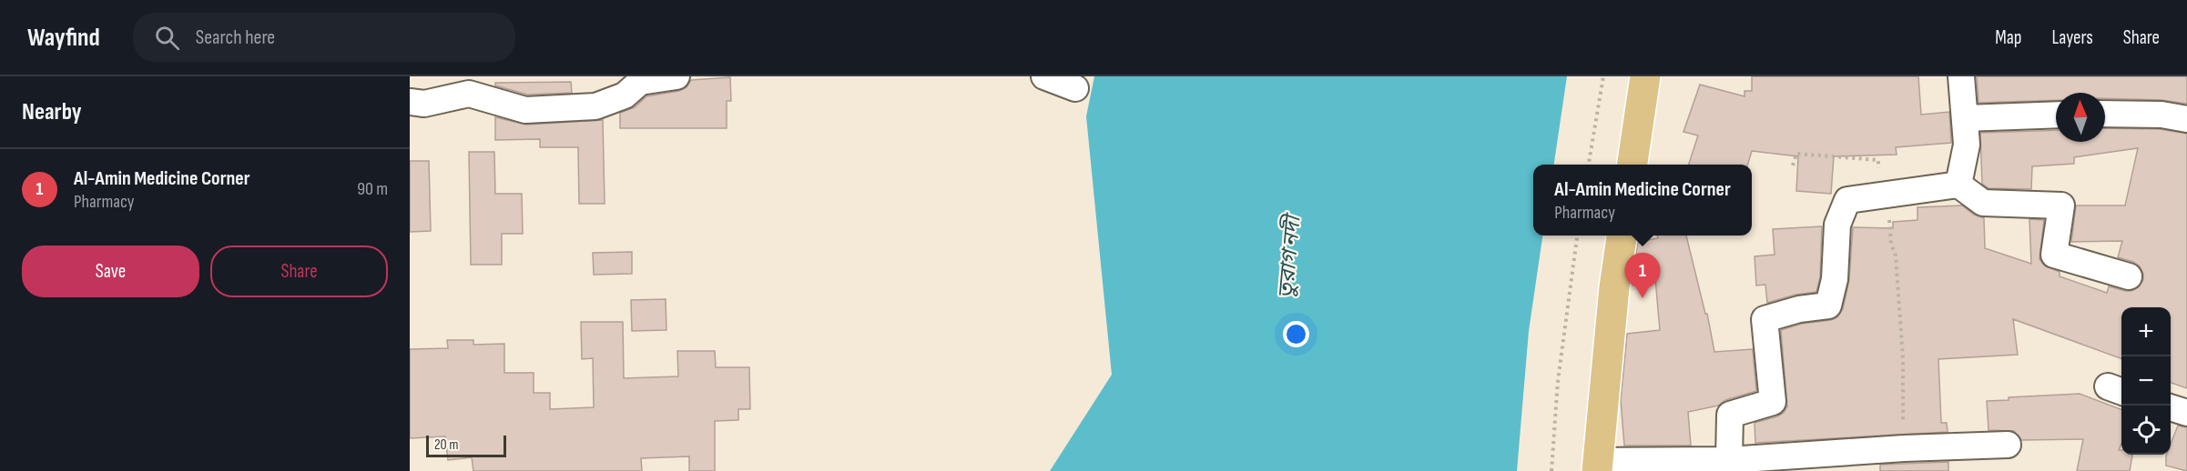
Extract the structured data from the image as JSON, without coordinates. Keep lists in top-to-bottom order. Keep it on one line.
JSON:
{"water":["তুরাগ নদী"],"scale_bar":"20 m","north":"top","page":{"header":"Wayfind","search":"Search here","nav":["Map","Layers","Share"],"heading":"Nearby","list":[{"mark":"1","name":"Al-Amin Medicine Corner","note":"Pharmacy","value":"90 m"}],"popup":["Al-Amin Medicine Corner","Pharmacy"],"buttons":["Save","Share"],"pins":"1","map_buttons":["+","−"],"scale":"20 m"}}
